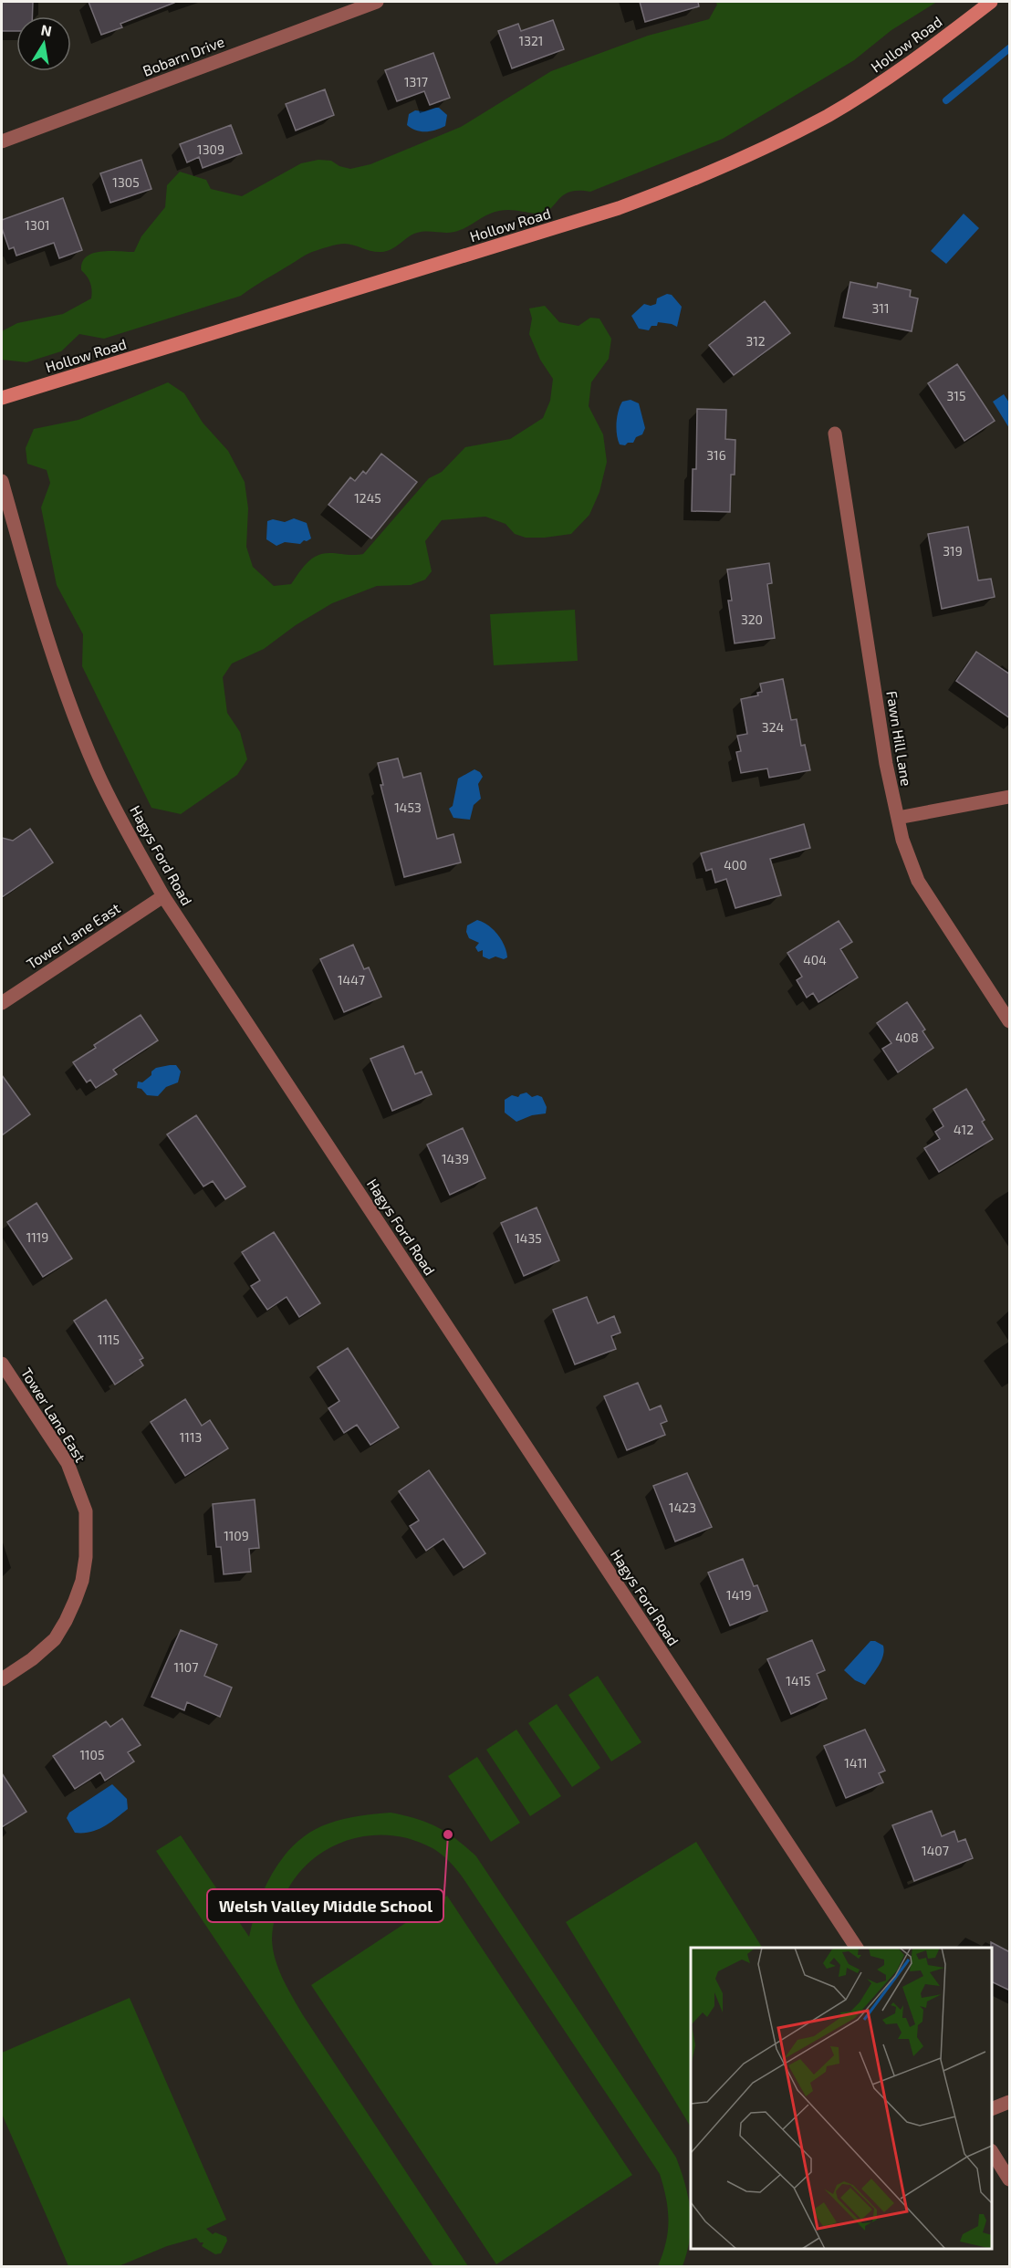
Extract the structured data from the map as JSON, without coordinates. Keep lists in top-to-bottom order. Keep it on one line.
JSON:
{"streets":{"main road":["Hollow Road"],"street":["Bobarn Drive","Fawn Hill Lane","Hagys Ford Road","Tower Lane East"]},"crossings":[["Hagys Ford Road","Tower Lane East"]],"places":["Welsh Valley Middle School"],"house_numbers":["1321","1317","1309","1305","1301","311","312","315","316","1245","319","320","324","1453","400","404","1447","408","412","1439","1119","1435","1115","1113","1423","1109","1419","1107","1415","1105","1411","1407"],"north":"top"}
